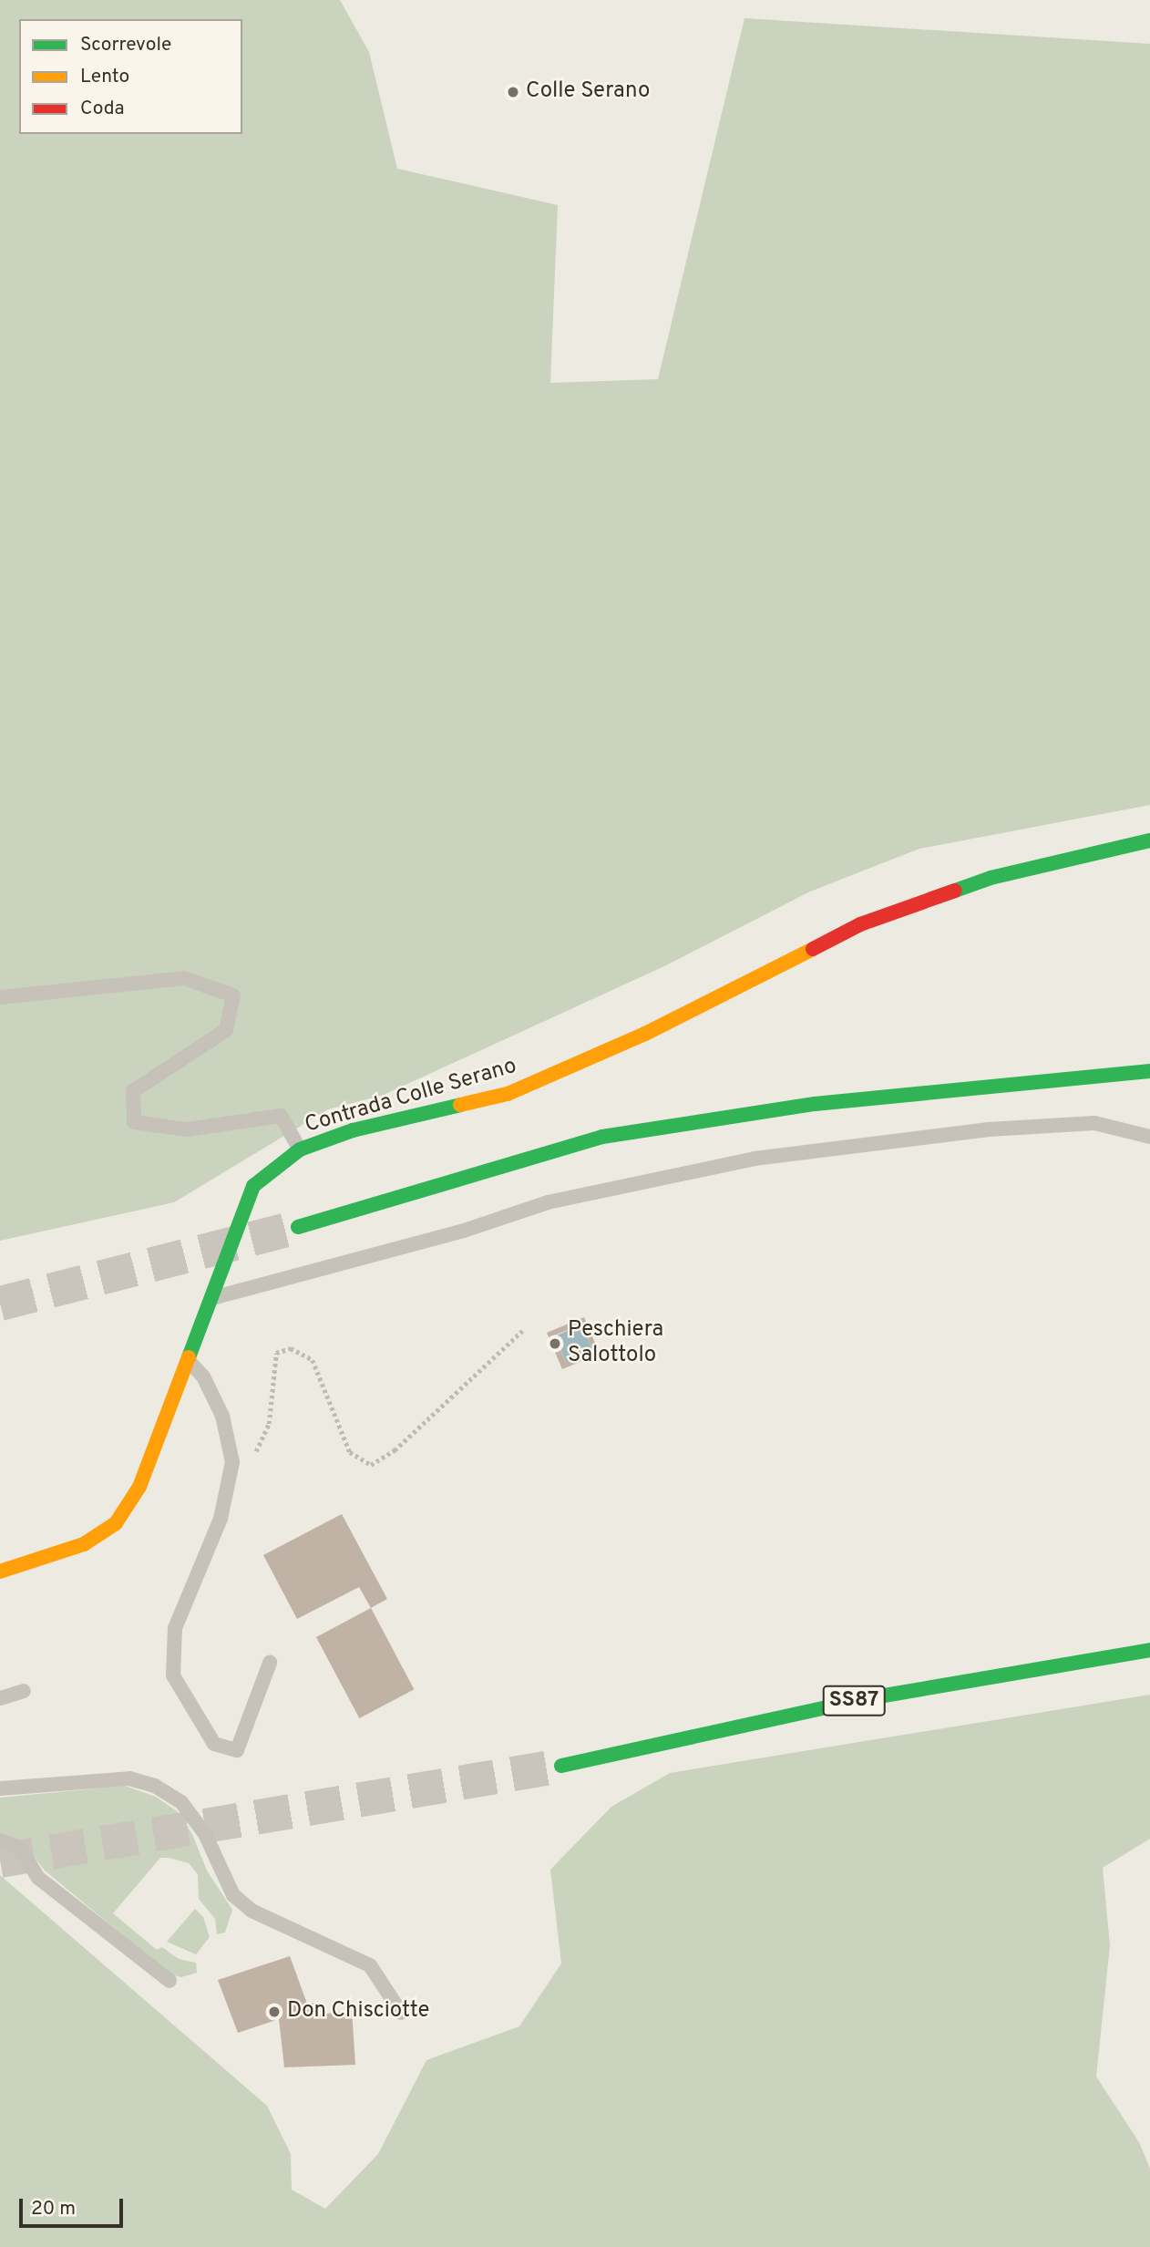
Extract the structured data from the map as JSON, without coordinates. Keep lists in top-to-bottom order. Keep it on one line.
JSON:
{"streets":{"street":["Contrada Colle Serano","SS87"]},"places":["Colle Serano","Peschiera Salottolo","Don Chisciotte"],"legend":["Scorrevole","Lento","Coda"],"scale_bar":"20 m"}
